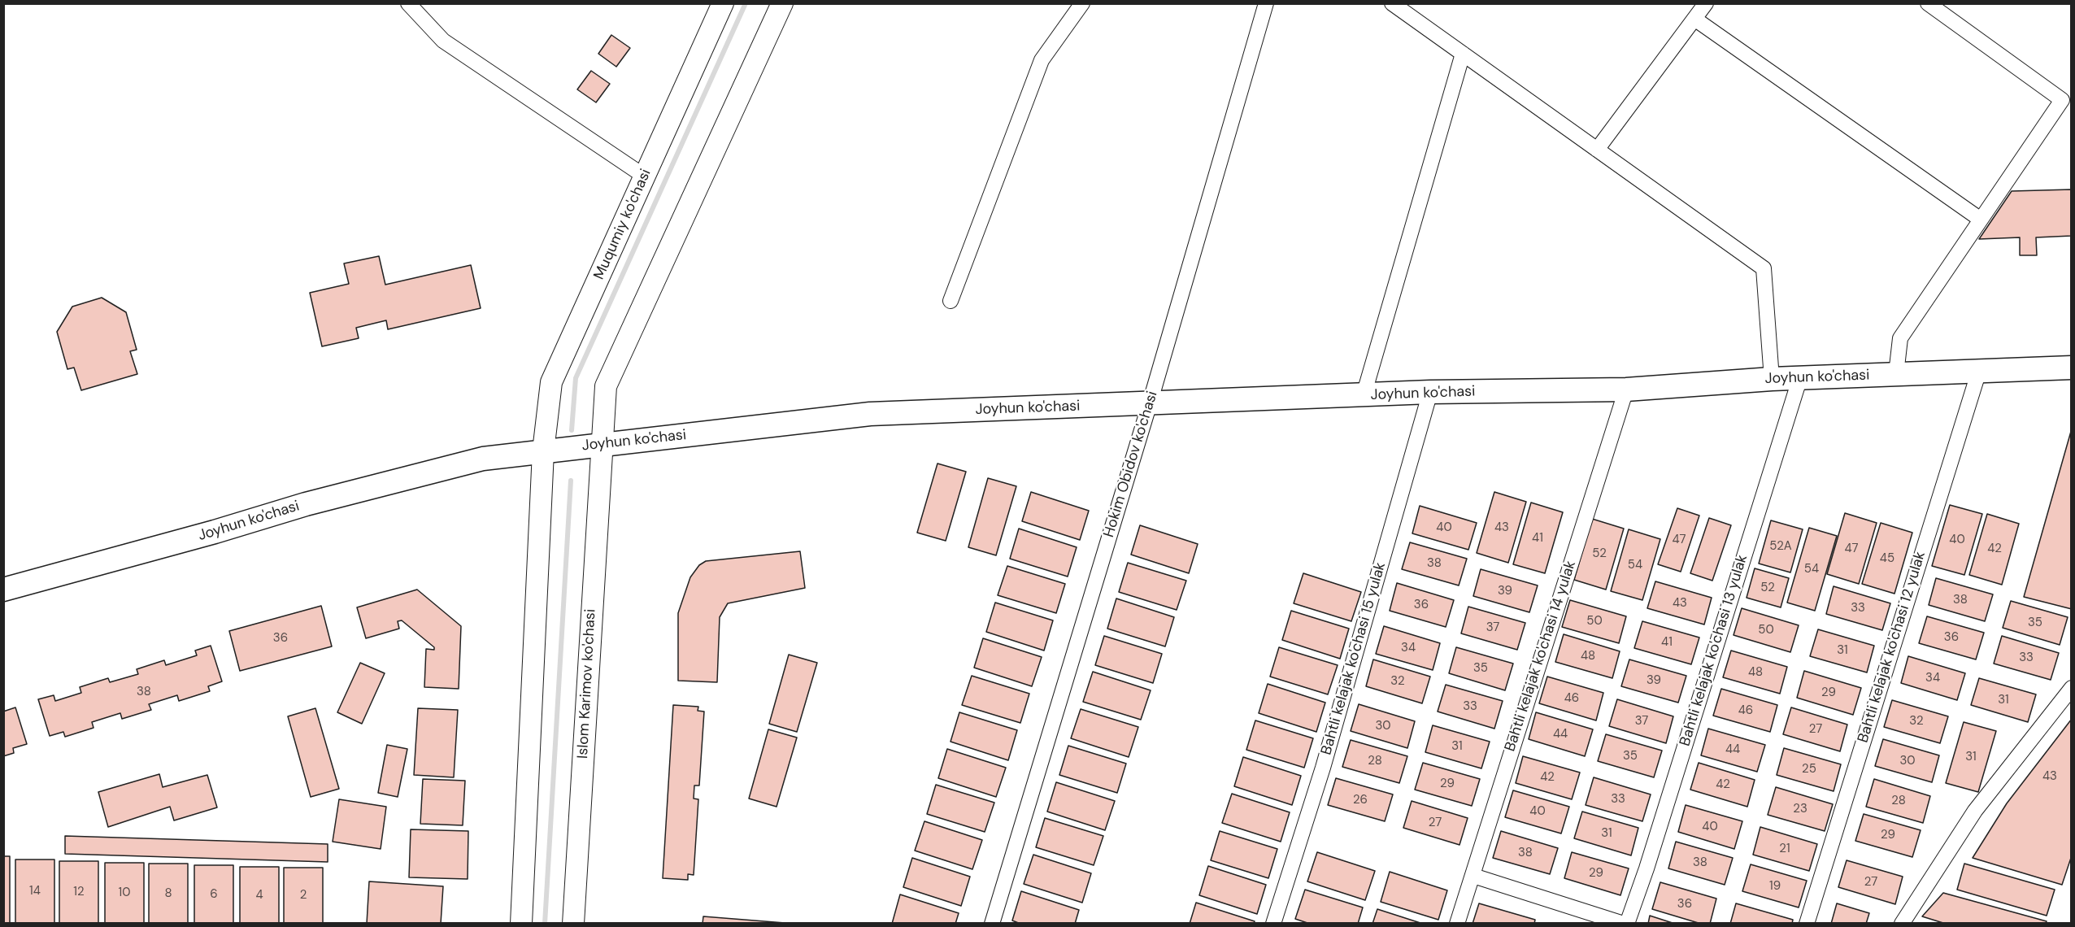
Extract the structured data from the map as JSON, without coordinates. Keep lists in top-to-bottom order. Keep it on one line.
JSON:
{"streets":{"main road":["Muqumiy ko'chasi","Joyhun ko'chasi","Islom Karimov ko'chasi"],"street":["Hokim Obidov ko'chasi","Bahtli kelajak ko'chasi 12 yulak","Bahtli kelajak ko'chasi 13 yulak","Bahtli kelajak ko'chasi 14 yulak","Bahtli kelajak ko'chasi 15 yulak"]},"crossings":[["Muqumiy ko'chasi","Joyhun ko'chasi"],["Joyhun ko'chasi","Hokim Obidov ko'chasi"],["Joyhun ko'chasi","Bahtli kelajak ko'chasi 12 yulak"],["Joyhun ko'chasi","Bahtli kelajak ko'chasi 13 yulak"],["Joyhun ko'chasi","Bahtli kelajak ko'chasi 14 yulak"],["Joyhun ko'chasi","Bahtli kelajak ko'chasi 15 yulak"],["Joyhun ko'chasi","Islom Karimov ko'chasi"]],"house_numbers":["40","43","41","47","40","52A","47","42","52","45","38","54","54","52","39","38","43","36","33","50","35","37","50","36","36","41","34","31","48","33","35","48","34","39","32","38","29","46","31","33","46","37","32","30","27","44","31","44","35","31","28","30","25","43","42","29","42","33","26","28","23","40","27","40","31","29","21","38","38","29","27","19","14","12","10","8","6","4","2","36"]}
